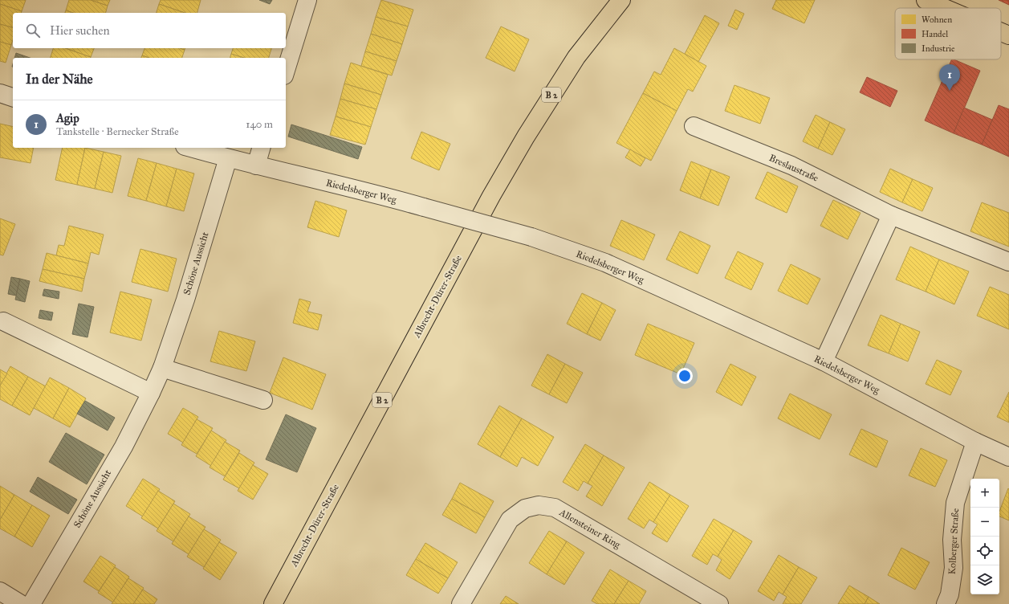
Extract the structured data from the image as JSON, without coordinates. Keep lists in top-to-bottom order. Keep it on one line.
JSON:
{"streets":{"main road":["B 2","Albrecht-Dürer-Straße"],"street":["Breslaustraße","Riedelsberger Weg","Schöne Aussicht","Allensteiner Ring","Kolberger Straße"]},"crossings":[["Riedelsberger Weg","Schöne Aussicht"],["Riedelsberger Weg","Kolberger Straße"]],"legend":["Wohnen","Handel","Industrie"],"page":{"search":"Hier suchen","heading":"In der Nähe","pins":"1","list":[{"mark":"1","name":"Agip","note":"Tankstelle · Bernecker Straße","value":"140 m"}],"map_buttons":["+","−"]}}
